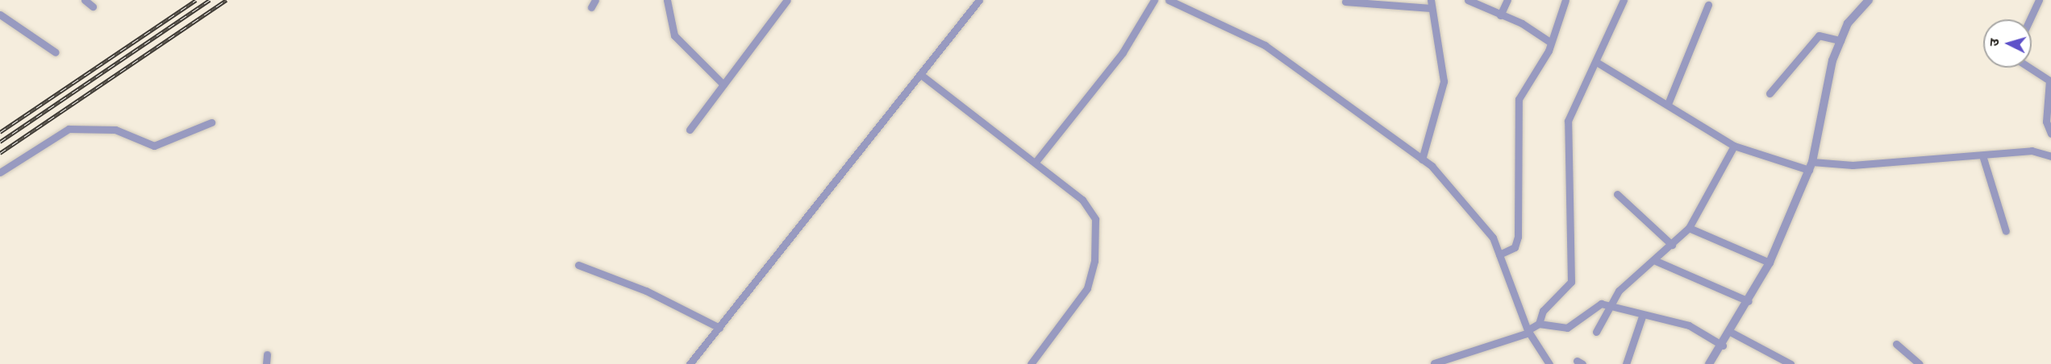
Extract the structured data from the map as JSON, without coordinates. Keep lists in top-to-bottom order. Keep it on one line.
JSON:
{"north":"left"}
